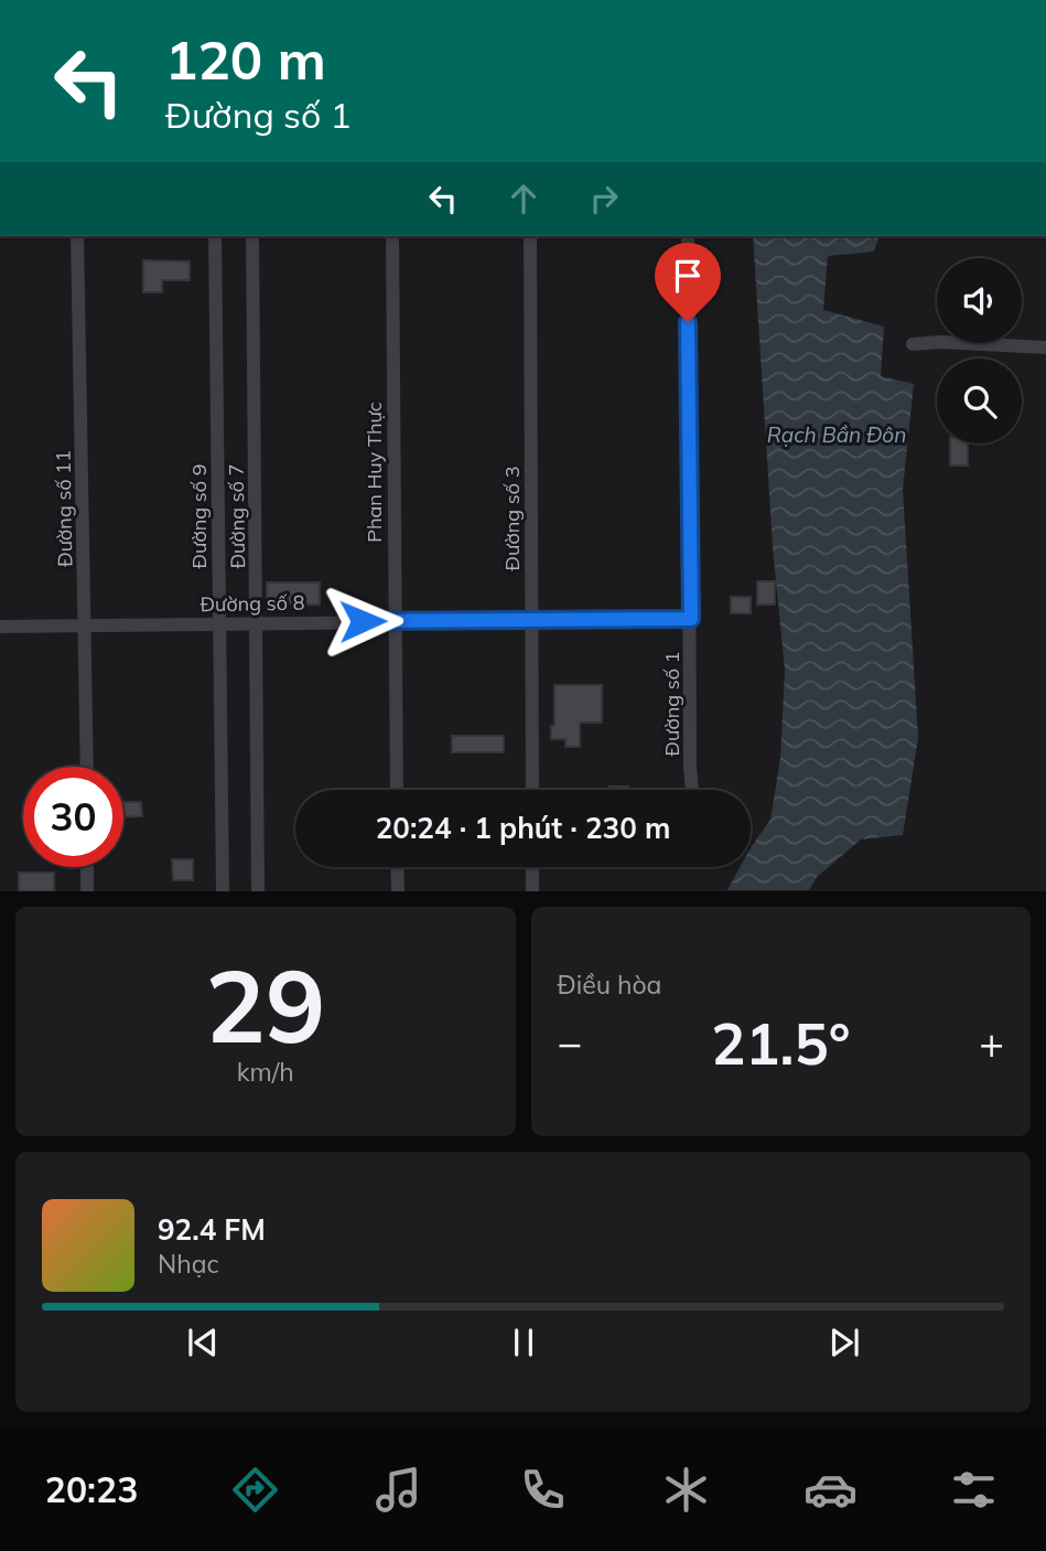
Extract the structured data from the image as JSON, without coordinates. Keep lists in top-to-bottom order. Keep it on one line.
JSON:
{"streets":{"street":["Phan Huy Thực","Đường số 11","Đường số 9","Đường số 7","Đường số 3","Đường số 8","Đường số 1"]},"crossings":[["Phan Huy Thực","Đường số 8"],["Đường số 11","Đường số 8"],["Đường số 9","Đường số 8"],["Đường số 7","Đường số 8"],["Đường số 3","Đường số 8"],["Đường số 8","Đường số 1"]],"water":["Rạch Bần Đôn"],"page":{"turn":["120 m","Đường số 1"],"limit":"30","trip":"20:24 · 1 phút · 230 m","tile":[["29","km/h"],"Điều hòa"],"heat":["−","21.5°","+"],"song":["92.4 FM","Nhạc"],"tabs":"20:23"}}
